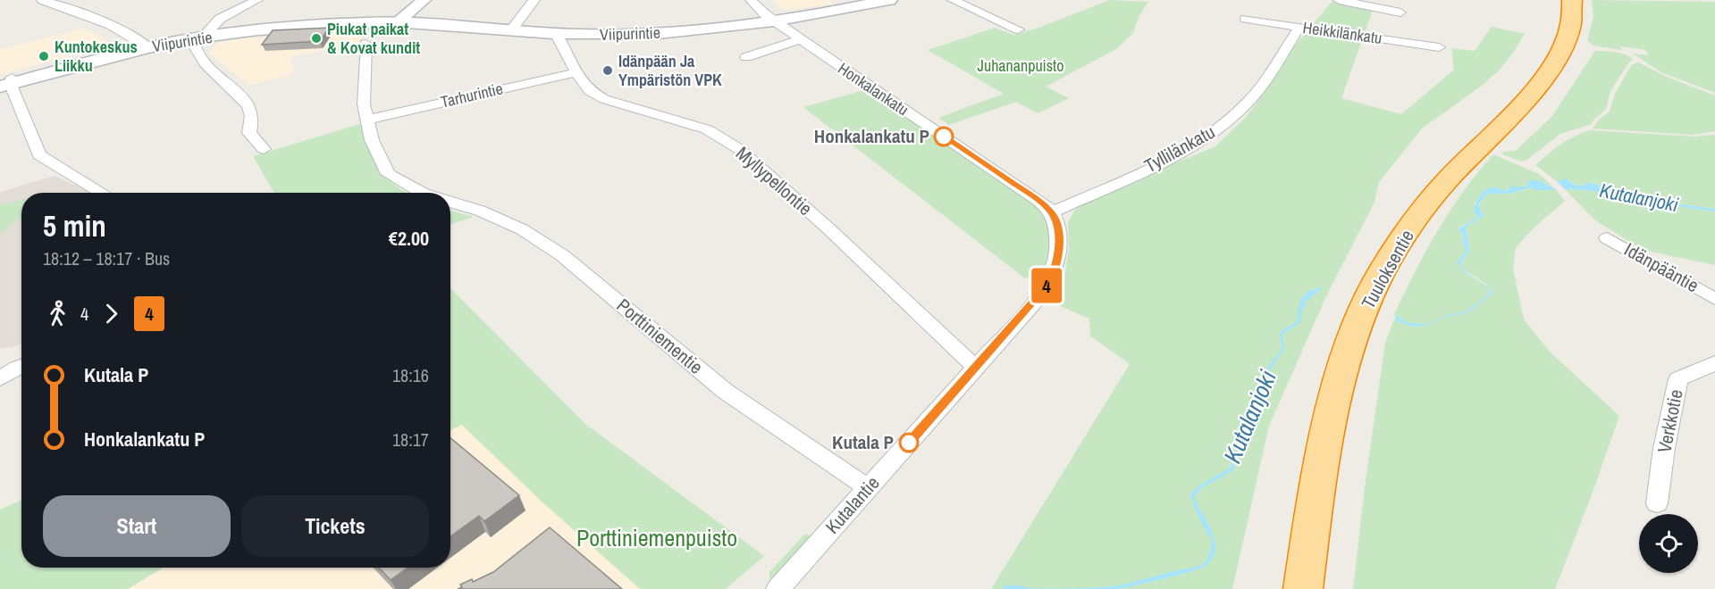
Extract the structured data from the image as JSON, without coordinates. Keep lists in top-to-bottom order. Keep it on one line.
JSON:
{"streets":{"highway":["Tuuloksentie"],"main road":["Viipurintie"],"street":["Heikkilänkatu","Honkalankatu","Tarhurintie","Tyllilänkatu","Myllypellontie","Idänpääntie","Porttiniementie","Verkkotie","Kutalantie"]},"crossings":[["Heikkilänkatu","Tyllilänkatu"],["Viipurintie","Honkalankatu"],["Viipurintie","Myllypellontie"],["Viipurintie","Porttiniementie"],["Honkalankatu","Tyllilänkatu"],["Honkalankatu","Kutalantie"],["Tarhurintie","Myllypellontie"],["Tarhurintie","Porttiniementie"],["Tyllilänkatu","Kutalantie"],["Myllypellontie","Kutalantie"],["Porttiniementie","Kutalantie"]],"water":["Kutalanjoki"],"parks":["Juhananpuisto","Porttiniemenpuisto"],"places":["Piukat paikat & Kovat kundit","Kuntokeskus Liikku","Idänpään Ja Ympäristön VPK","Honkalankatu P","Kutala P"],"lines":["bus line 4"],"page":{"on_map":"4","heading":["5 min","18:12 – 18:17 · Bus","€2.00"],"legs":["4","4"],"list":[{"name":"Kutala P","value":"18:16"},{"name":"Honkalankatu P","value":"18:17"}],"buttons":["Start","Tickets"]}}
